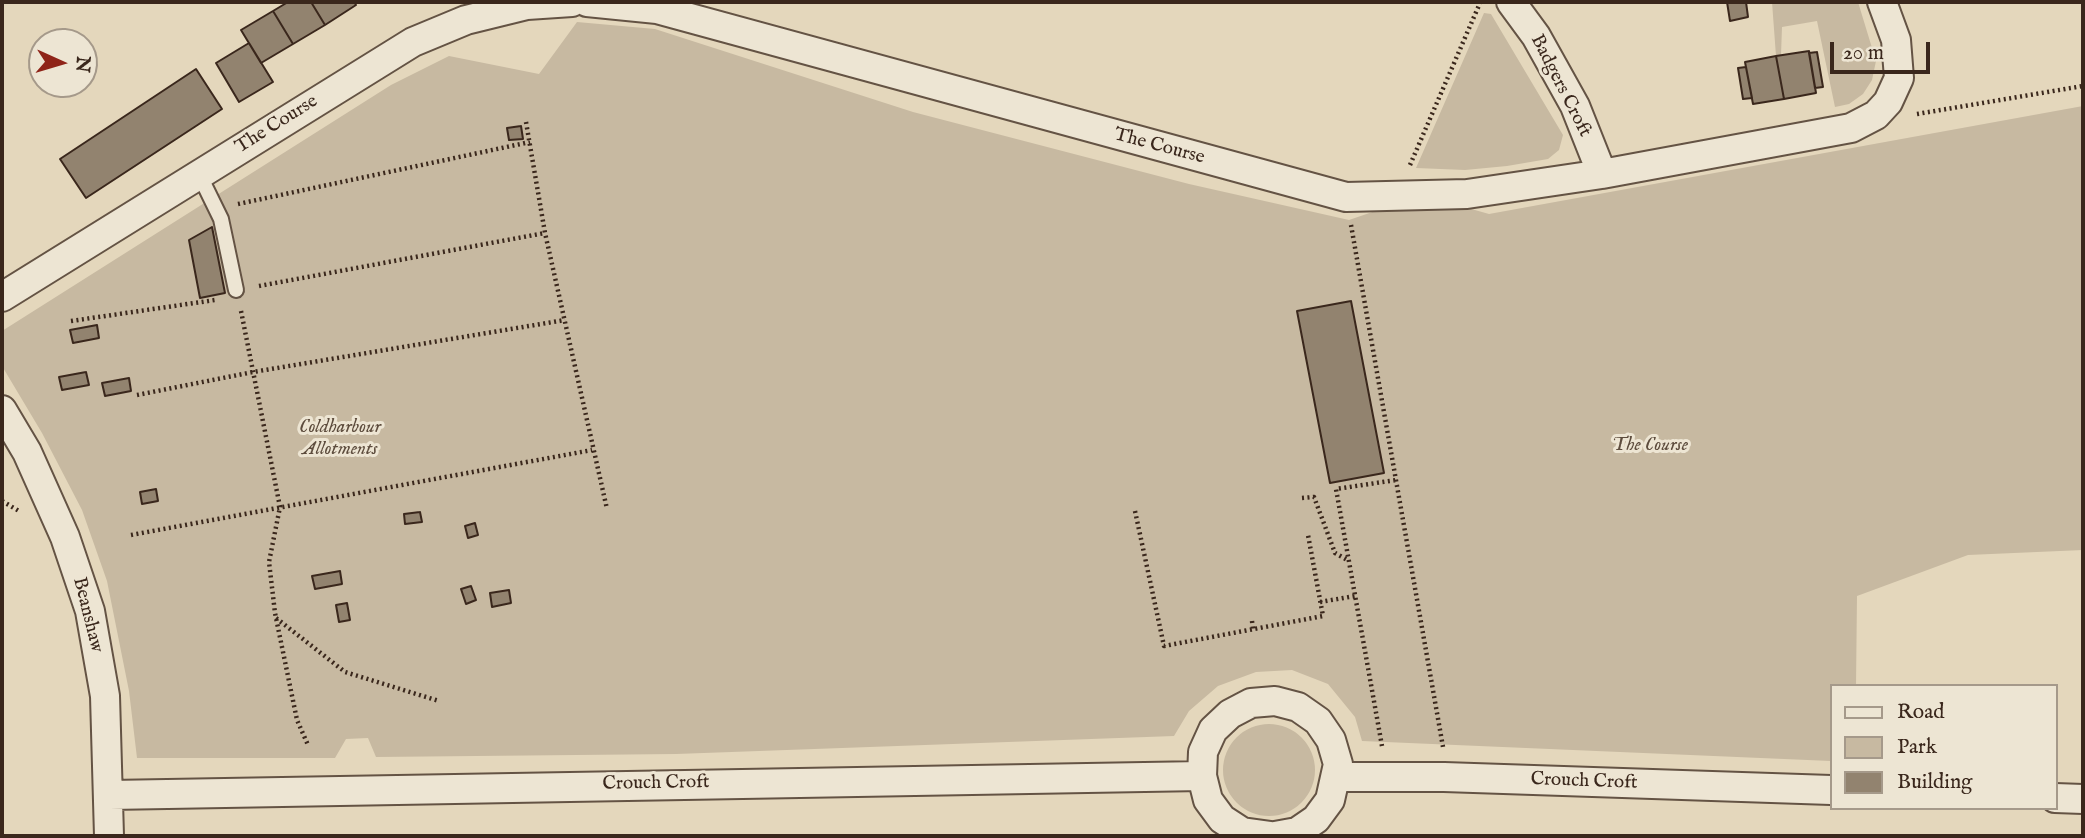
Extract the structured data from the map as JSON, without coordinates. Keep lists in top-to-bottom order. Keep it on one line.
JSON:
{"streets":{"street":["Badgers Croft","The Course","Beanshaw","Crouch Croft"]},"crossings":[["Badgers Croft","The Course"],["Beanshaw","Crouch Croft"]],"parks":["Coldharbour Allotments","The Course"],"legend":["Road","Park","Building"],"scale_bar":"20 m","north":"right"}
